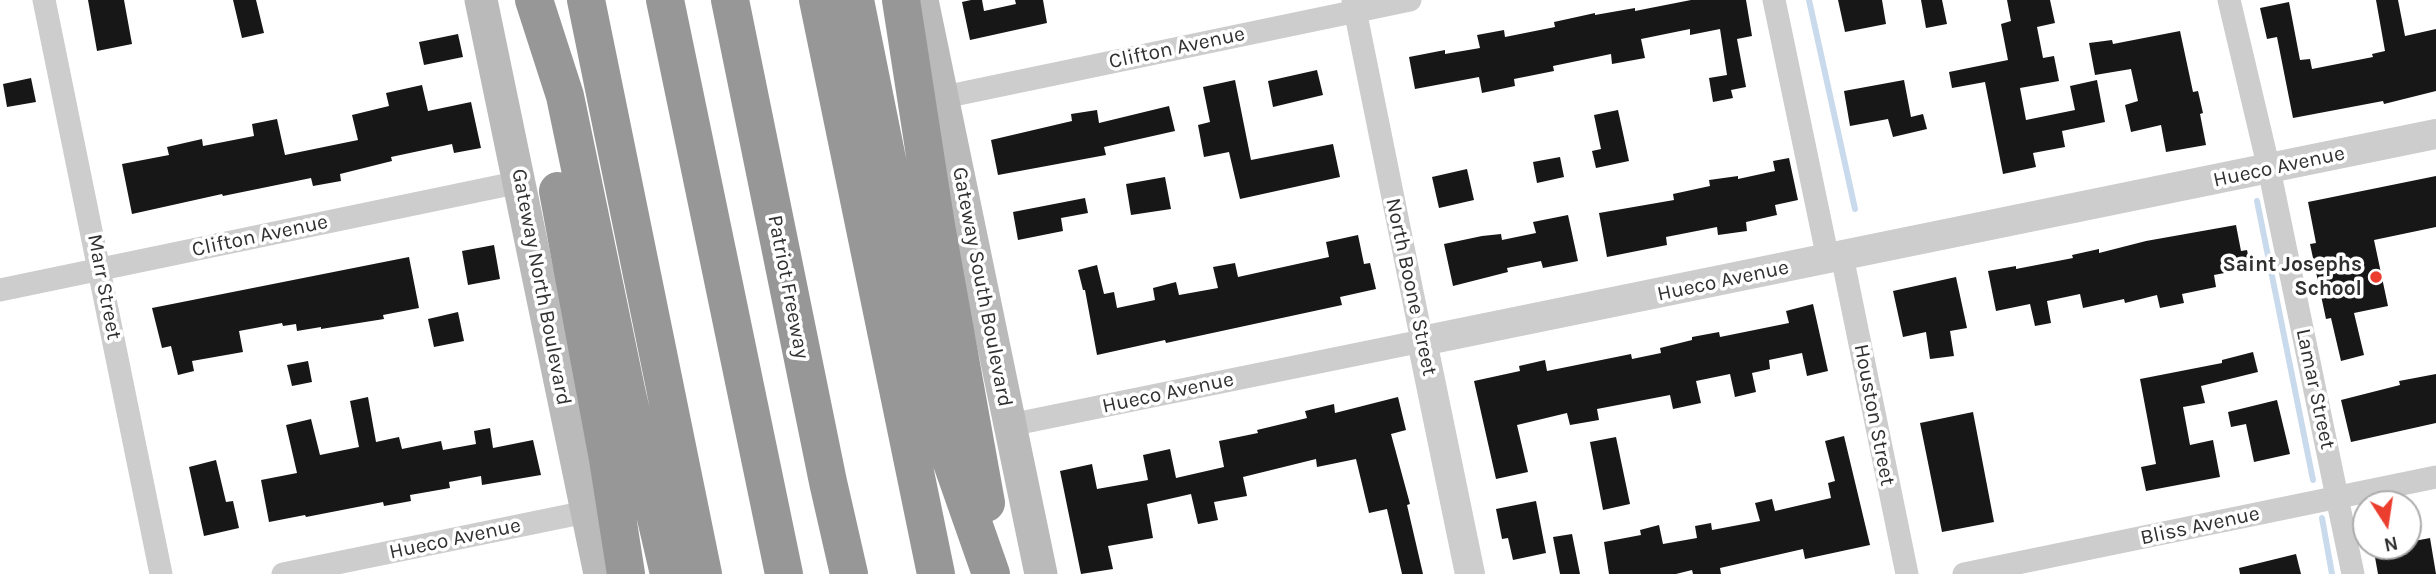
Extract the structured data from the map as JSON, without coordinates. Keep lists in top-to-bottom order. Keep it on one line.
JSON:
{"streets":{"highway":["Patriot Freeway"],"main road":["Gateway North Boulevard","Gateway South Boulevard"],"street":["Clifton Avenue","Hueco Avenue","Marr Street","North Boone Street","Lamar Street","Houston Street","Bliss Avenue"]},"crossings":[["Clifton Avenue","Marr Street"],["Clifton Avenue","Gateway North Boulevard"],["Clifton Avenue","Gateway South Boulevard"],["Clifton Avenue","North Boone Street"],["Hueco Avenue","Gateway North Boulevard"],["Hueco Avenue","Gateway South Boulevard"],["Hueco Avenue","North Boone Street"],["Hueco Avenue","Lamar Street"],["Hueco Avenue","Houston Street"],["Lamar Street","Bliss Avenue"]],"places":["Saint Josephs School"],"north":"bottom"}
